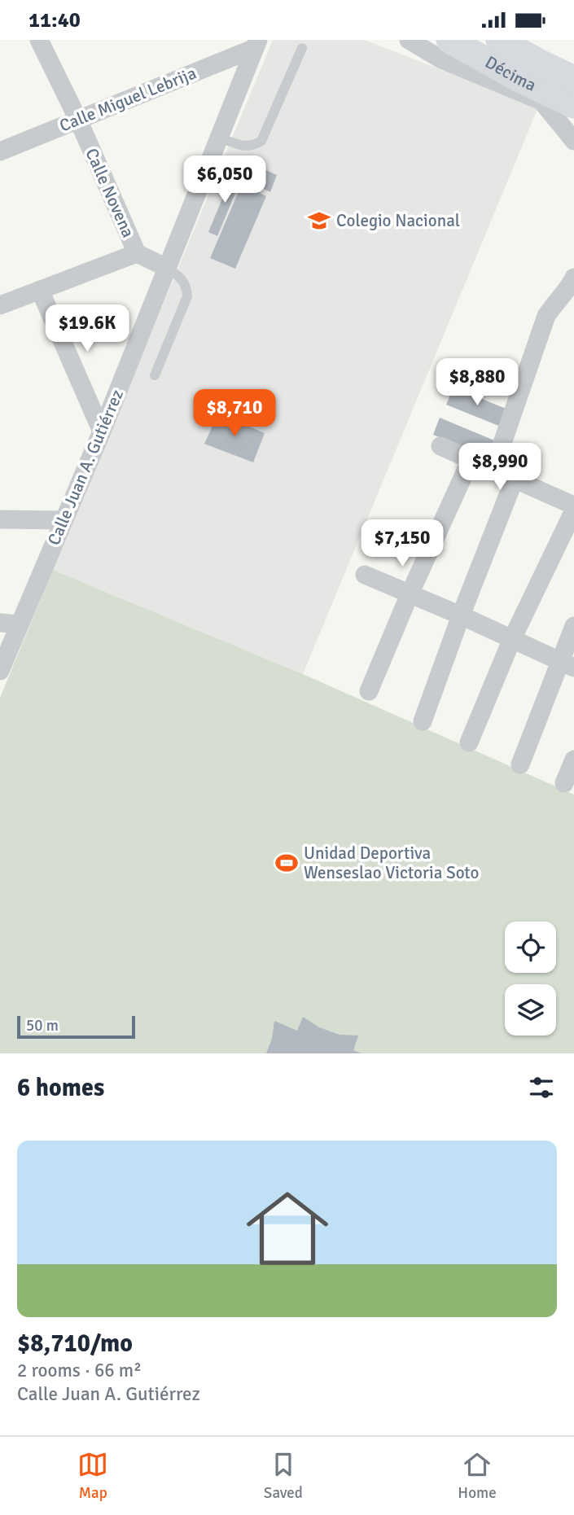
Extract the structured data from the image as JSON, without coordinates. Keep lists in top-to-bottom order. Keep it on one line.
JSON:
{"streets":{"street":["Décima","Calle Miguel Lebrija","Calle Novena","Calle Juan A. Gutiérrez"]},"crossings":[["Calle Miguel Lebrija","Calle Novena"],["Calle Miguel Lebrija","Calle Juan A. Gutiérrez"]],"places":{"school or university":["Colegio Nacional"],"sports":["Unidad Deportiva Wenseslao Victoria Soto"]},"scale_bar":"50 m","page":{"status":"11:40","price":["$6,050","$19.6K","$8,880","$8,710","$8,990","$7,150"],"scale":"50 m","heading":"6 homes","list":[{"name":"$8,710/mo","note":"2 rooms · 66 m² · Calle Juan A. Gutiérrez"}],"tabs":["Map","Saved","Home"]}}
